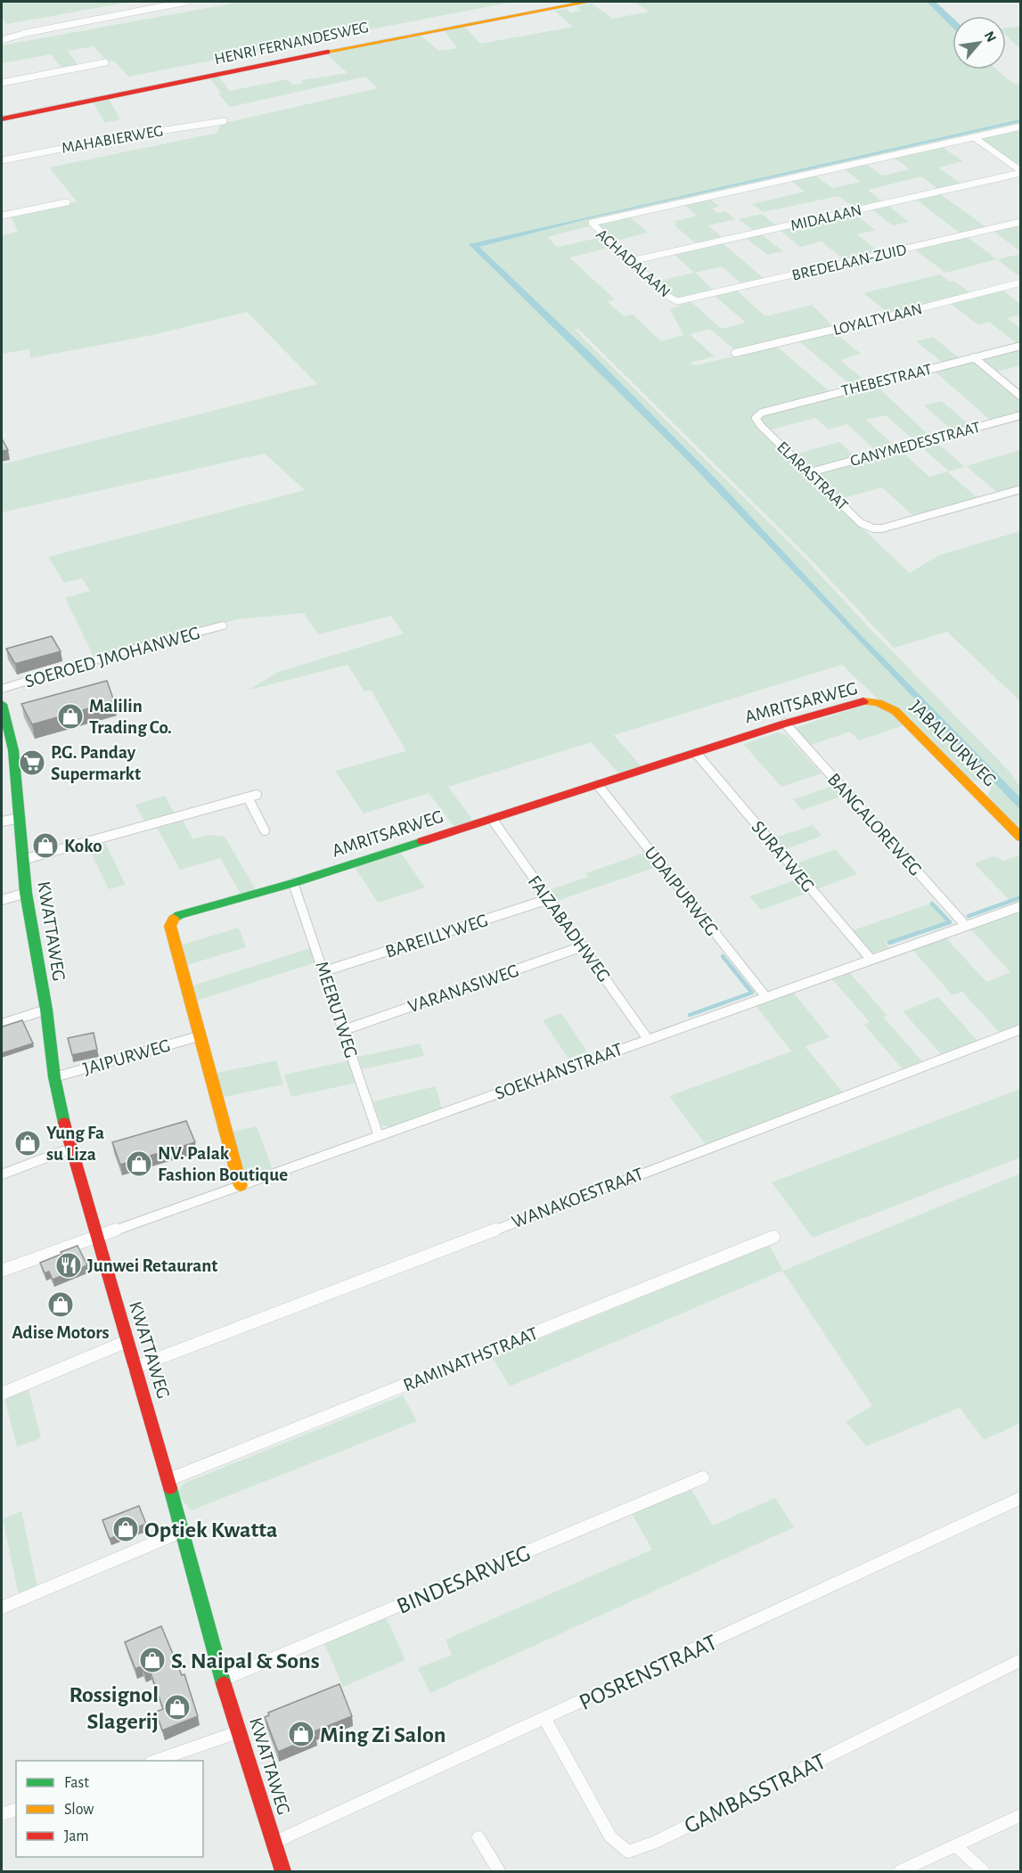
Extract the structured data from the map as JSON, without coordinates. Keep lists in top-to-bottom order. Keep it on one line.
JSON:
{"streets":{"street":["HENRI FERNANDESWEG","MAHABIERWEG","MIDALAAN","BREDELAAN-ZUID","ACHADALAAN","LOYALTYLAAN","THEBESTRAAT","GANYMEDESSTRAAT","ELARASTRAAT","SOEROED JMOHANWEG","AMRITSARWEG","JABALPURWEG","BANGALOREWEG","SURATWEG","UDAIPURWEG","FAIZABADHWEG","KWATTAWEG","BAREILLYWEG","VARANASIWEG","MEERUTWEG","JAIPURWEG","SOEKHANSTRAAT","WANAKOESTRAAT","RAMINATHSTRAAT","BINDESARWEG","POSRENSTRAAT","GAMBASSTRAAT"]},"crossings":[["MIDALAAN","ACHADALAAN"],["BREDELAAN-ZUID","ACHADALAAN"],["THEBESTRAAT","ELARASTRAAT"],["GANYMEDESSTRAAT","ELARASTRAAT"],["AMRITSARWEG","JABALPURWEG"],["AMRITSARWEG","BANGALOREWEG"],["AMRITSARWEG","SURATWEG"],["AMRITSARWEG","UDAIPURWEG"],["AMRITSARWEG","FAIZABADHWEG"],["AMRITSARWEG","MEERUTWEG"],["AMRITSARWEG","JAIPURWEG"],["AMRITSARWEG","SOEKHANSTRAAT"],["BANGALOREWEG","SOEKHANSTRAAT"],["SURATWEG","SOEKHANSTRAAT"],["UDAIPURWEG","SOEKHANSTRAAT"],["FAIZABADHWEG","BAREILLYWEG"],["FAIZABADHWEG","VARANASIWEG"],["FAIZABADHWEG","SOEKHANSTRAAT"],["KWATTAWEG","JAIPURWEG"],["KWATTAWEG","SOEKHANSTRAAT"],["KWATTAWEG","WANAKOESTRAAT"],["KWATTAWEG","RAMINATHSTRAAT"],["KWATTAWEG","BINDESARWEG"],["KWATTAWEG","POSRENSTRAAT"],["BAREILLYWEG","MEERUTWEG"],["VARANASIWEG","MEERUTWEG"],["MEERUTWEG","SOEKHANSTRAAT"],["POSRENSTRAAT","GAMBASSTRAAT"]],"places":{"shop":["Malilin Trading Co.","Koko","Yung Fa su Liza","NV. Palak Fashion Boutique","Adise Motors","Optiek Kwatta","S. Naipal & Sons","Rossignol Slagerij","Ming Zi Salon"],"supermarket":["P.G. Panday Supermarkt"],"restaurant":["Junwei Retaurant"]},"legend":["Fast","Slow","Jam"],"north":"top right"}
